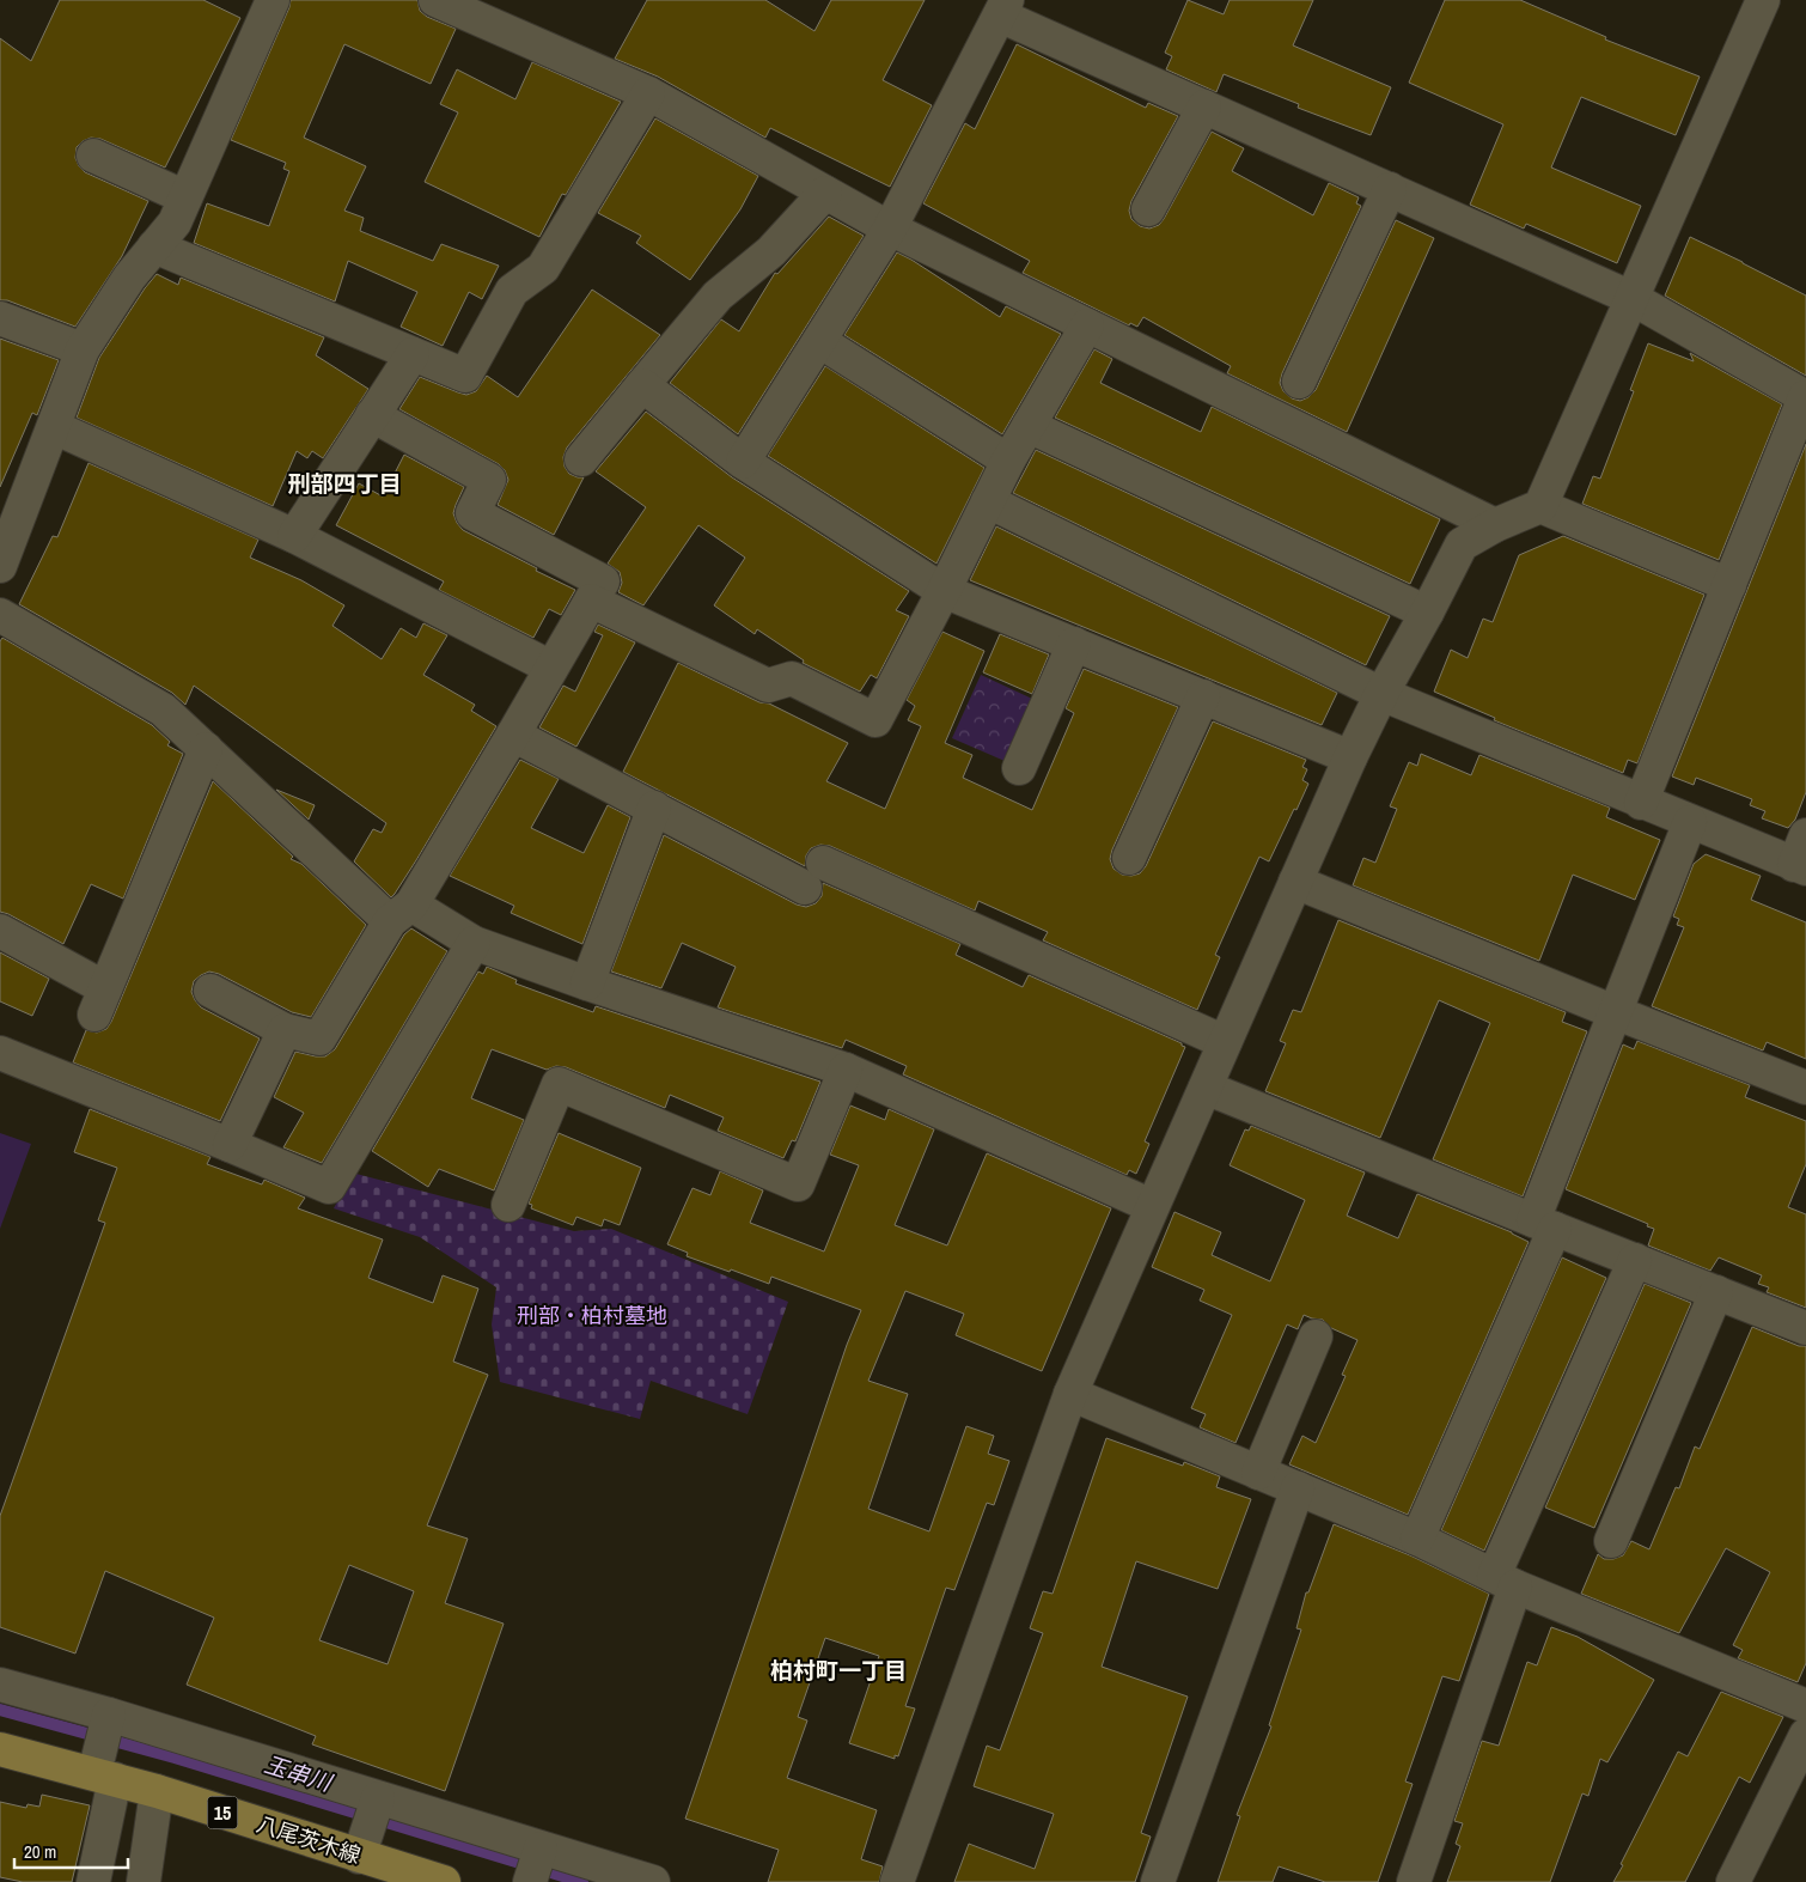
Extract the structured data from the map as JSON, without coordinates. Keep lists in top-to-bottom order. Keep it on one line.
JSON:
{"streets":{"main road":["15","八尾茨木線"]},"districts":["刑部四丁目","柏村町一丁目"],"water":["玉串川"],"parks":["刑部・柏村墓地"],"scale_bar":"20 m"}
